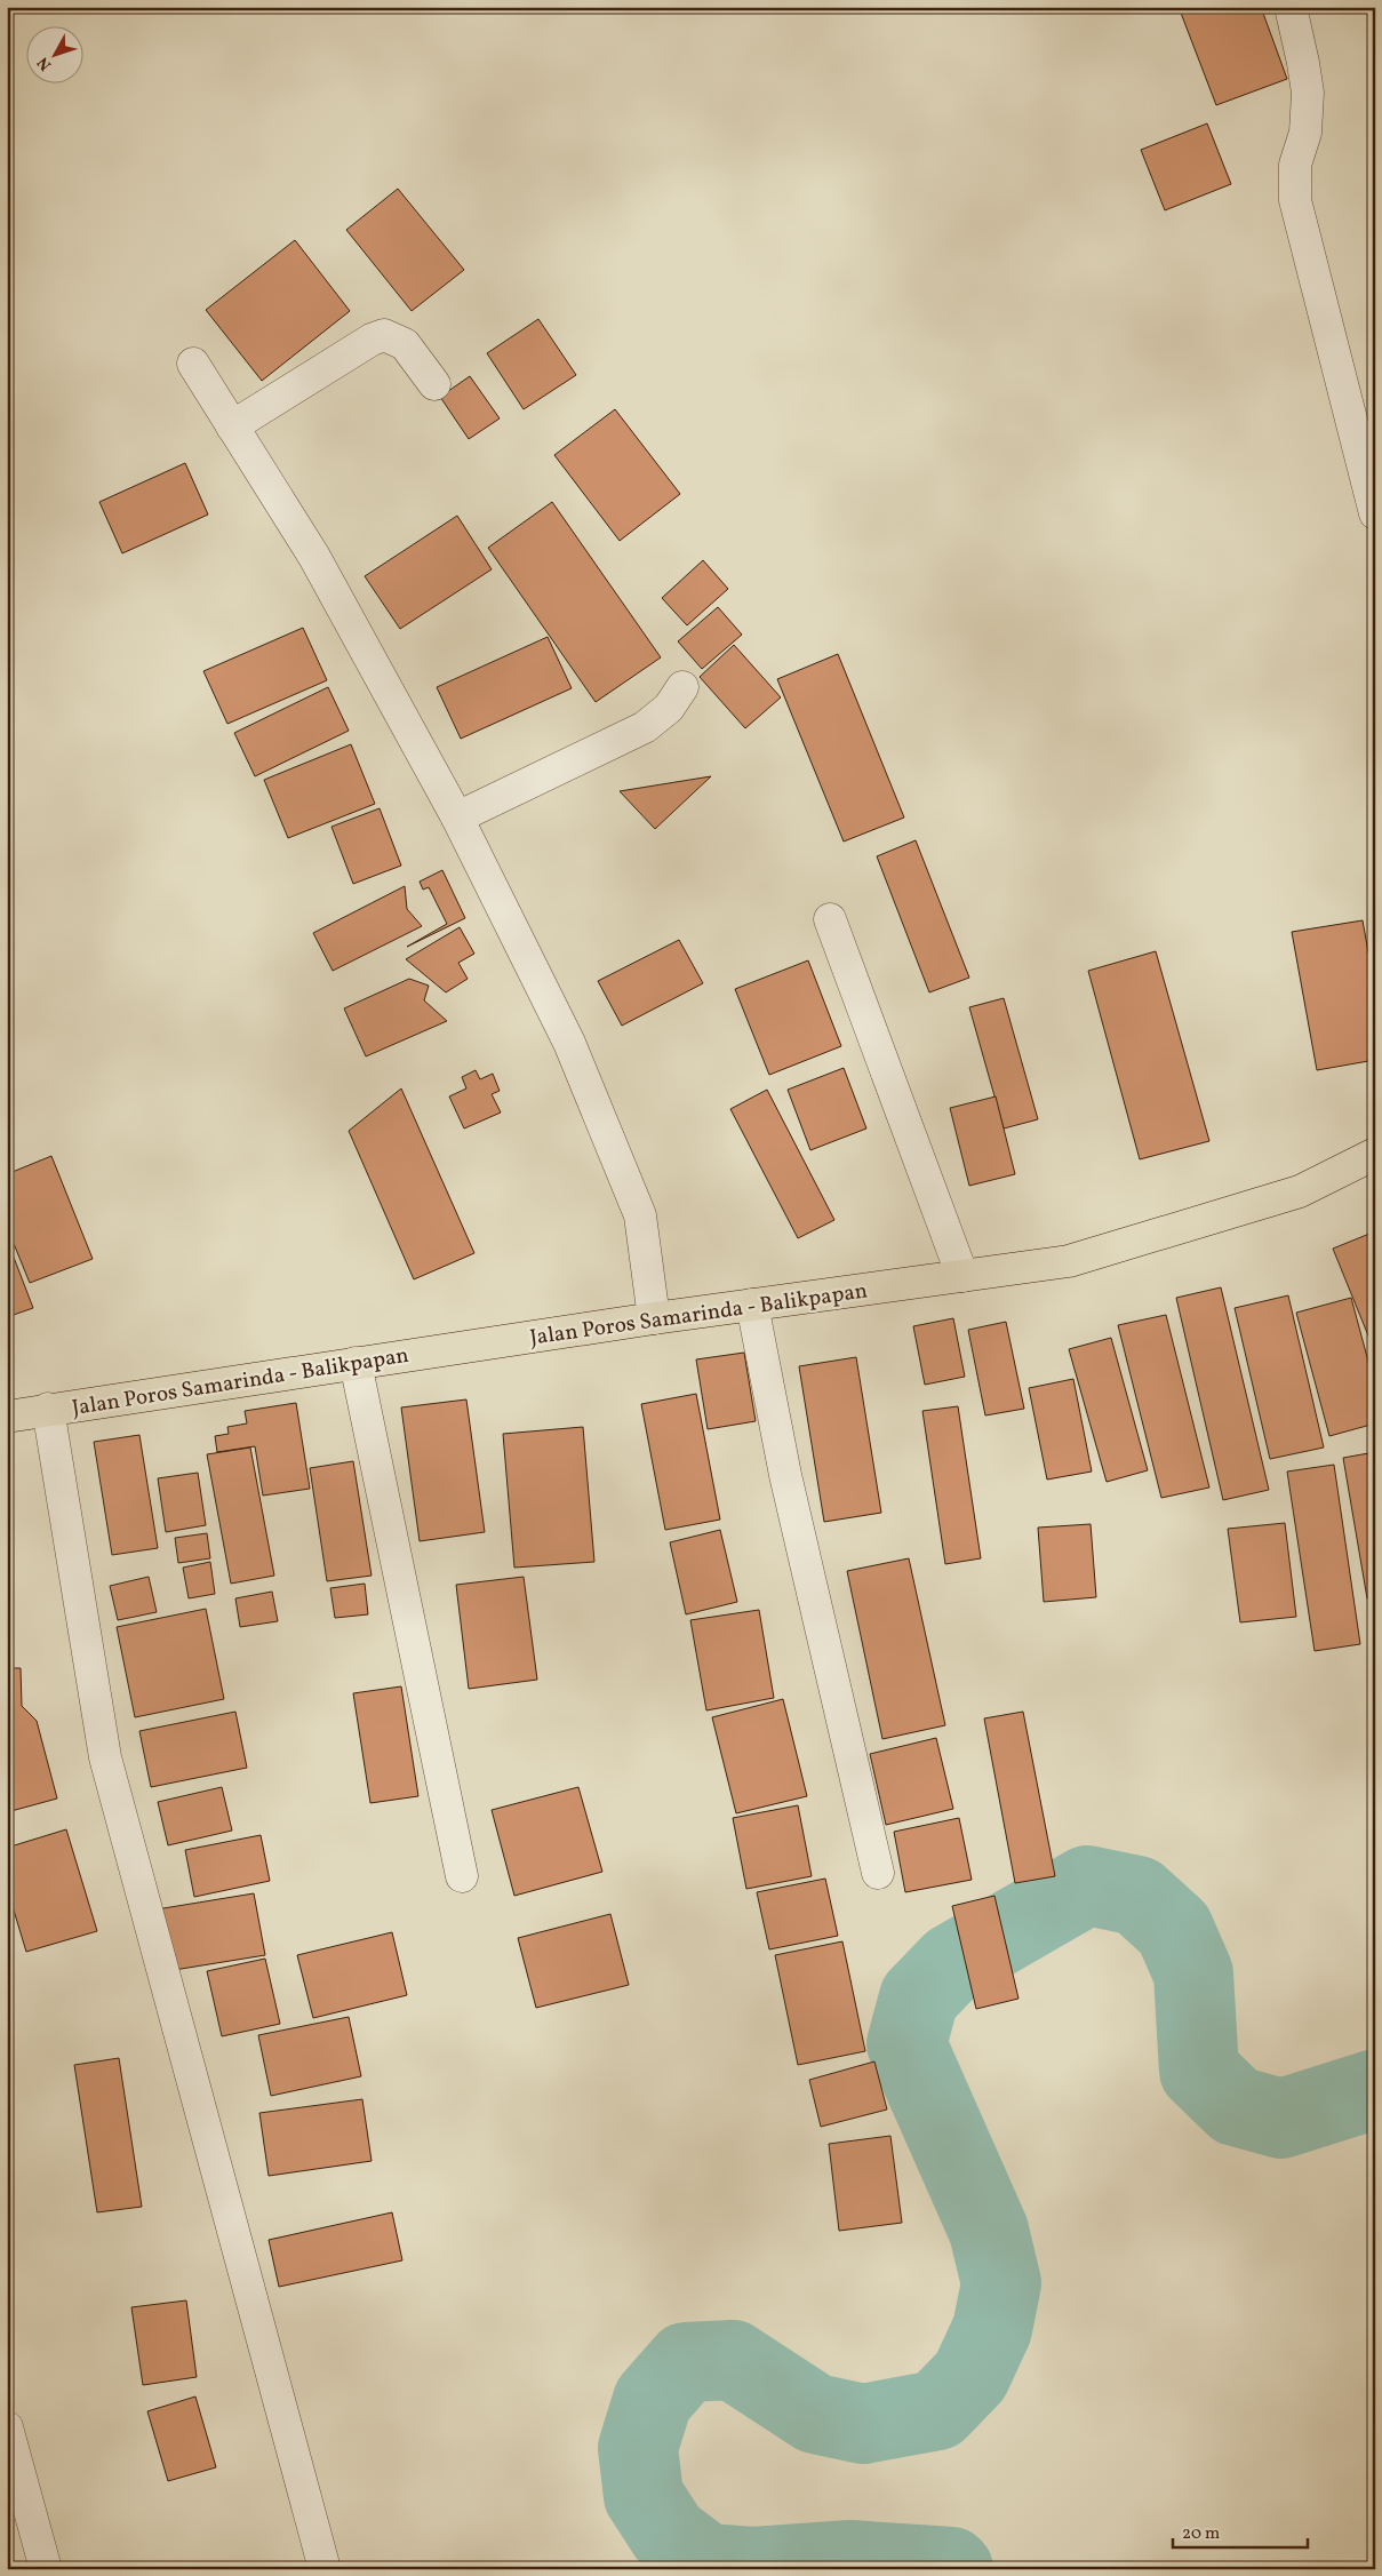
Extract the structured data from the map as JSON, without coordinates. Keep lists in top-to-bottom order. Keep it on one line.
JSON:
{"streets":{"highway":["Jalan Poros Samarinda - Balikpapan"]},"scale_bar":"20 m","north":"bottom left"}
